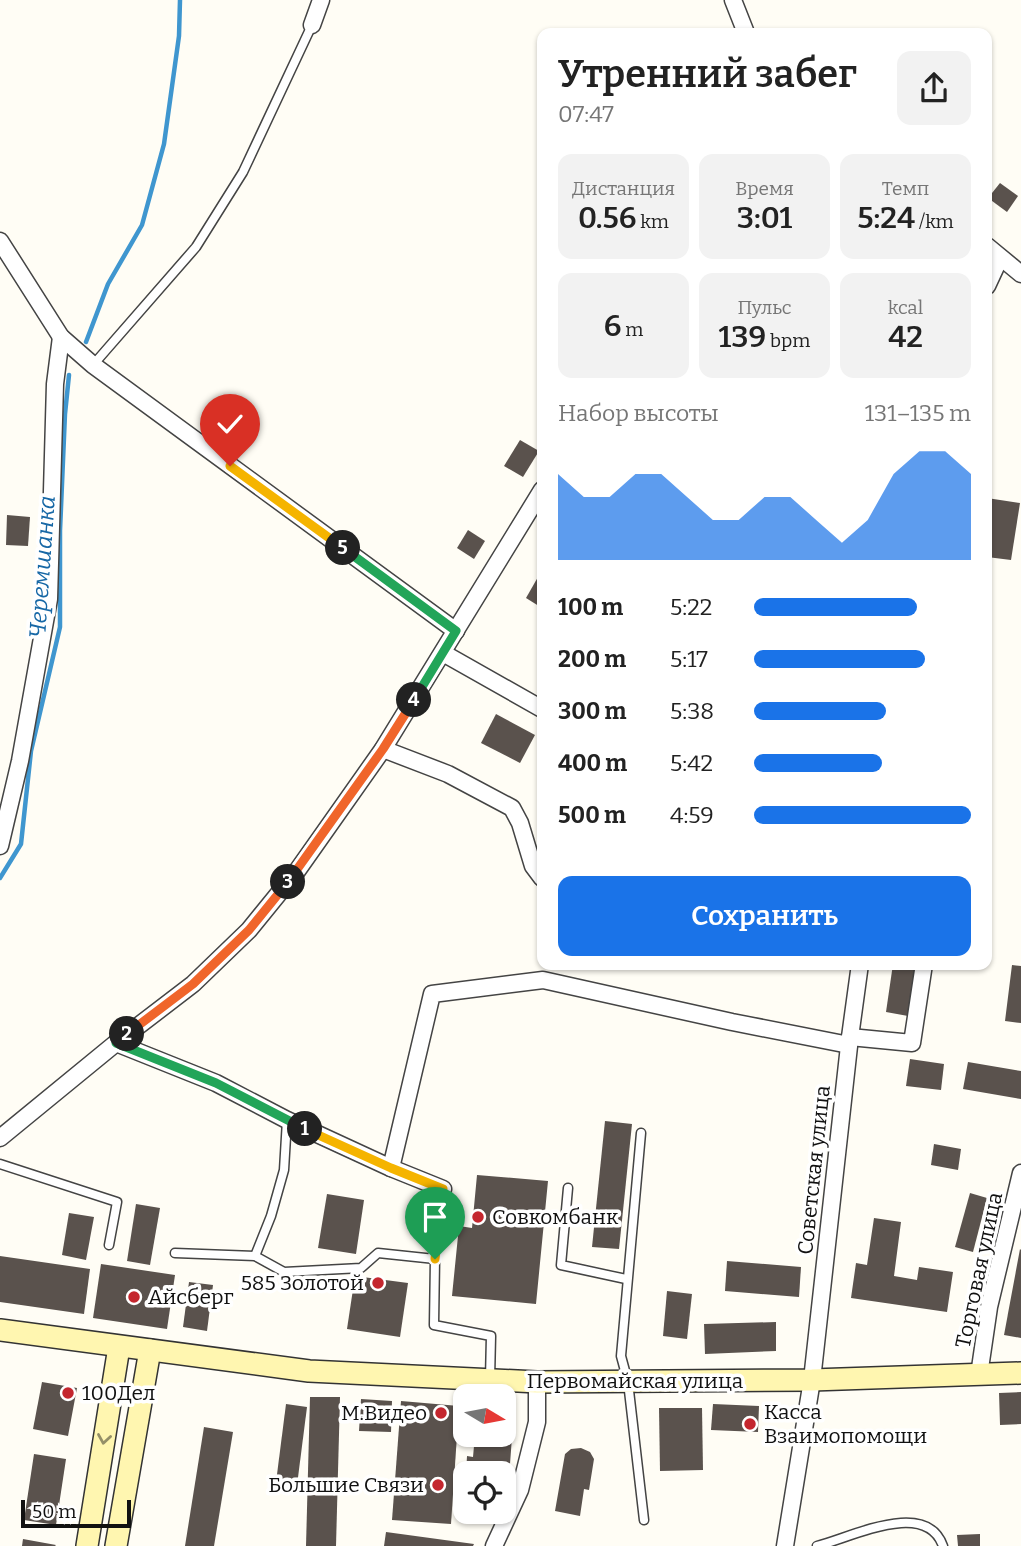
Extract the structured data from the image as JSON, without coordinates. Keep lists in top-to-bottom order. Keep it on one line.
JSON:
{"streets":{"main road":["Первомайская улица"],"street":["Советская улица","Торговая улица"]},"crossings":[["Советская улица","Первомайская улица"],["Торговая улица","Первомайская улица"]],"water":["Черемшанка"],"places":["Совкомбанк","585 Золотой","Айсберг","100Дел","М.Видео","Касса Взаимопомощи","Большие Связи"],"scale_bar":"50 m","north":"right","page":{"heading":["Утренний забег","07:47"],"stats":[["Дистанция","0.56 km"],["Время","3:01"],["Темп","5:24 /km"],["6 m"],["Пульс","139 bpm"],["kcal","42"]],"chart":["Набор высоты","131–135 m"],"pins":["5","4","3","2","1"],"list":[{"name":"100 m","note":"5:22"},{"name":"200 m","note":"5:17"},{"name":"300 m","note":"5:38"},{"name":"400 m","note":"5:42"},{"name":"500 m","note":"4:59"}],"buttons":"Сохранить","scale":"50 m"}}
